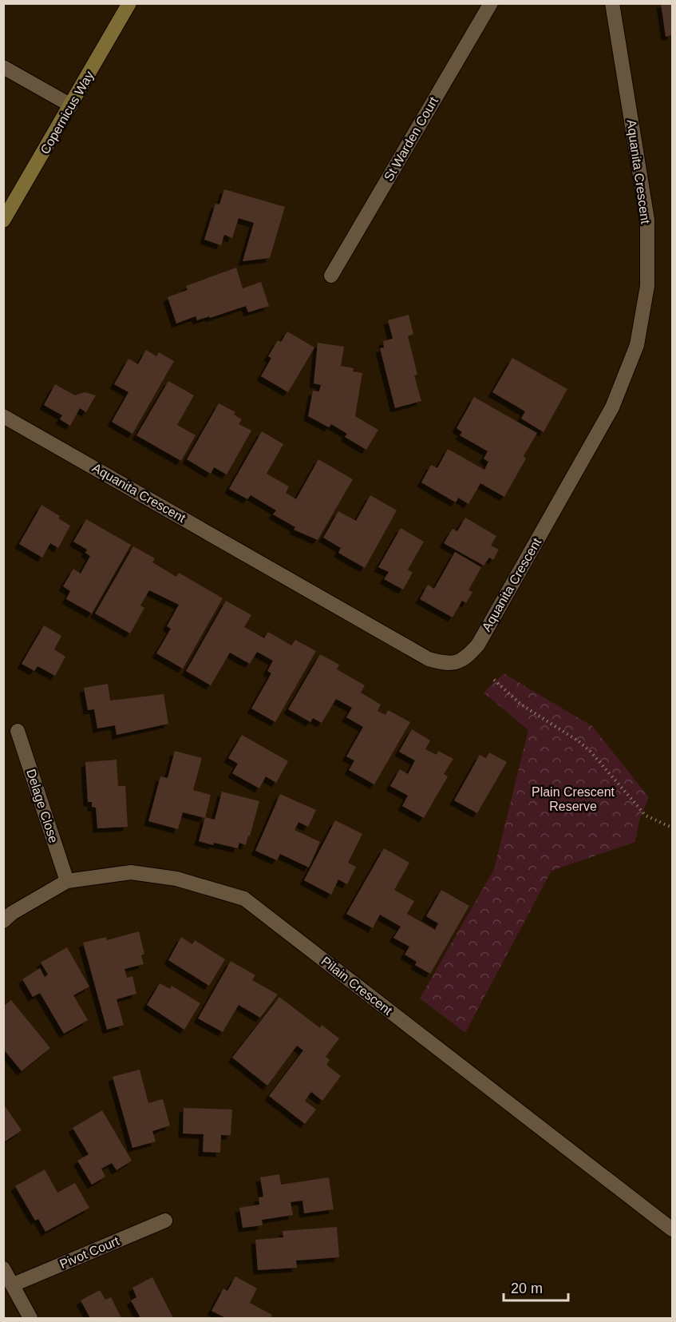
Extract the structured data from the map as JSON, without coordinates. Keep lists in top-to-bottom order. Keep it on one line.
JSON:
{"streets":{"street":["Copernicus Way","St Warden Court","Aquanita Crescent","Delage Close","Pilain Crescent","Pivot Court"]},"crossings":[["Delage Close","Pilain Crescent"]],"parks":["Plain Crescent Reserve"],"scale_bar":"20 m"}
